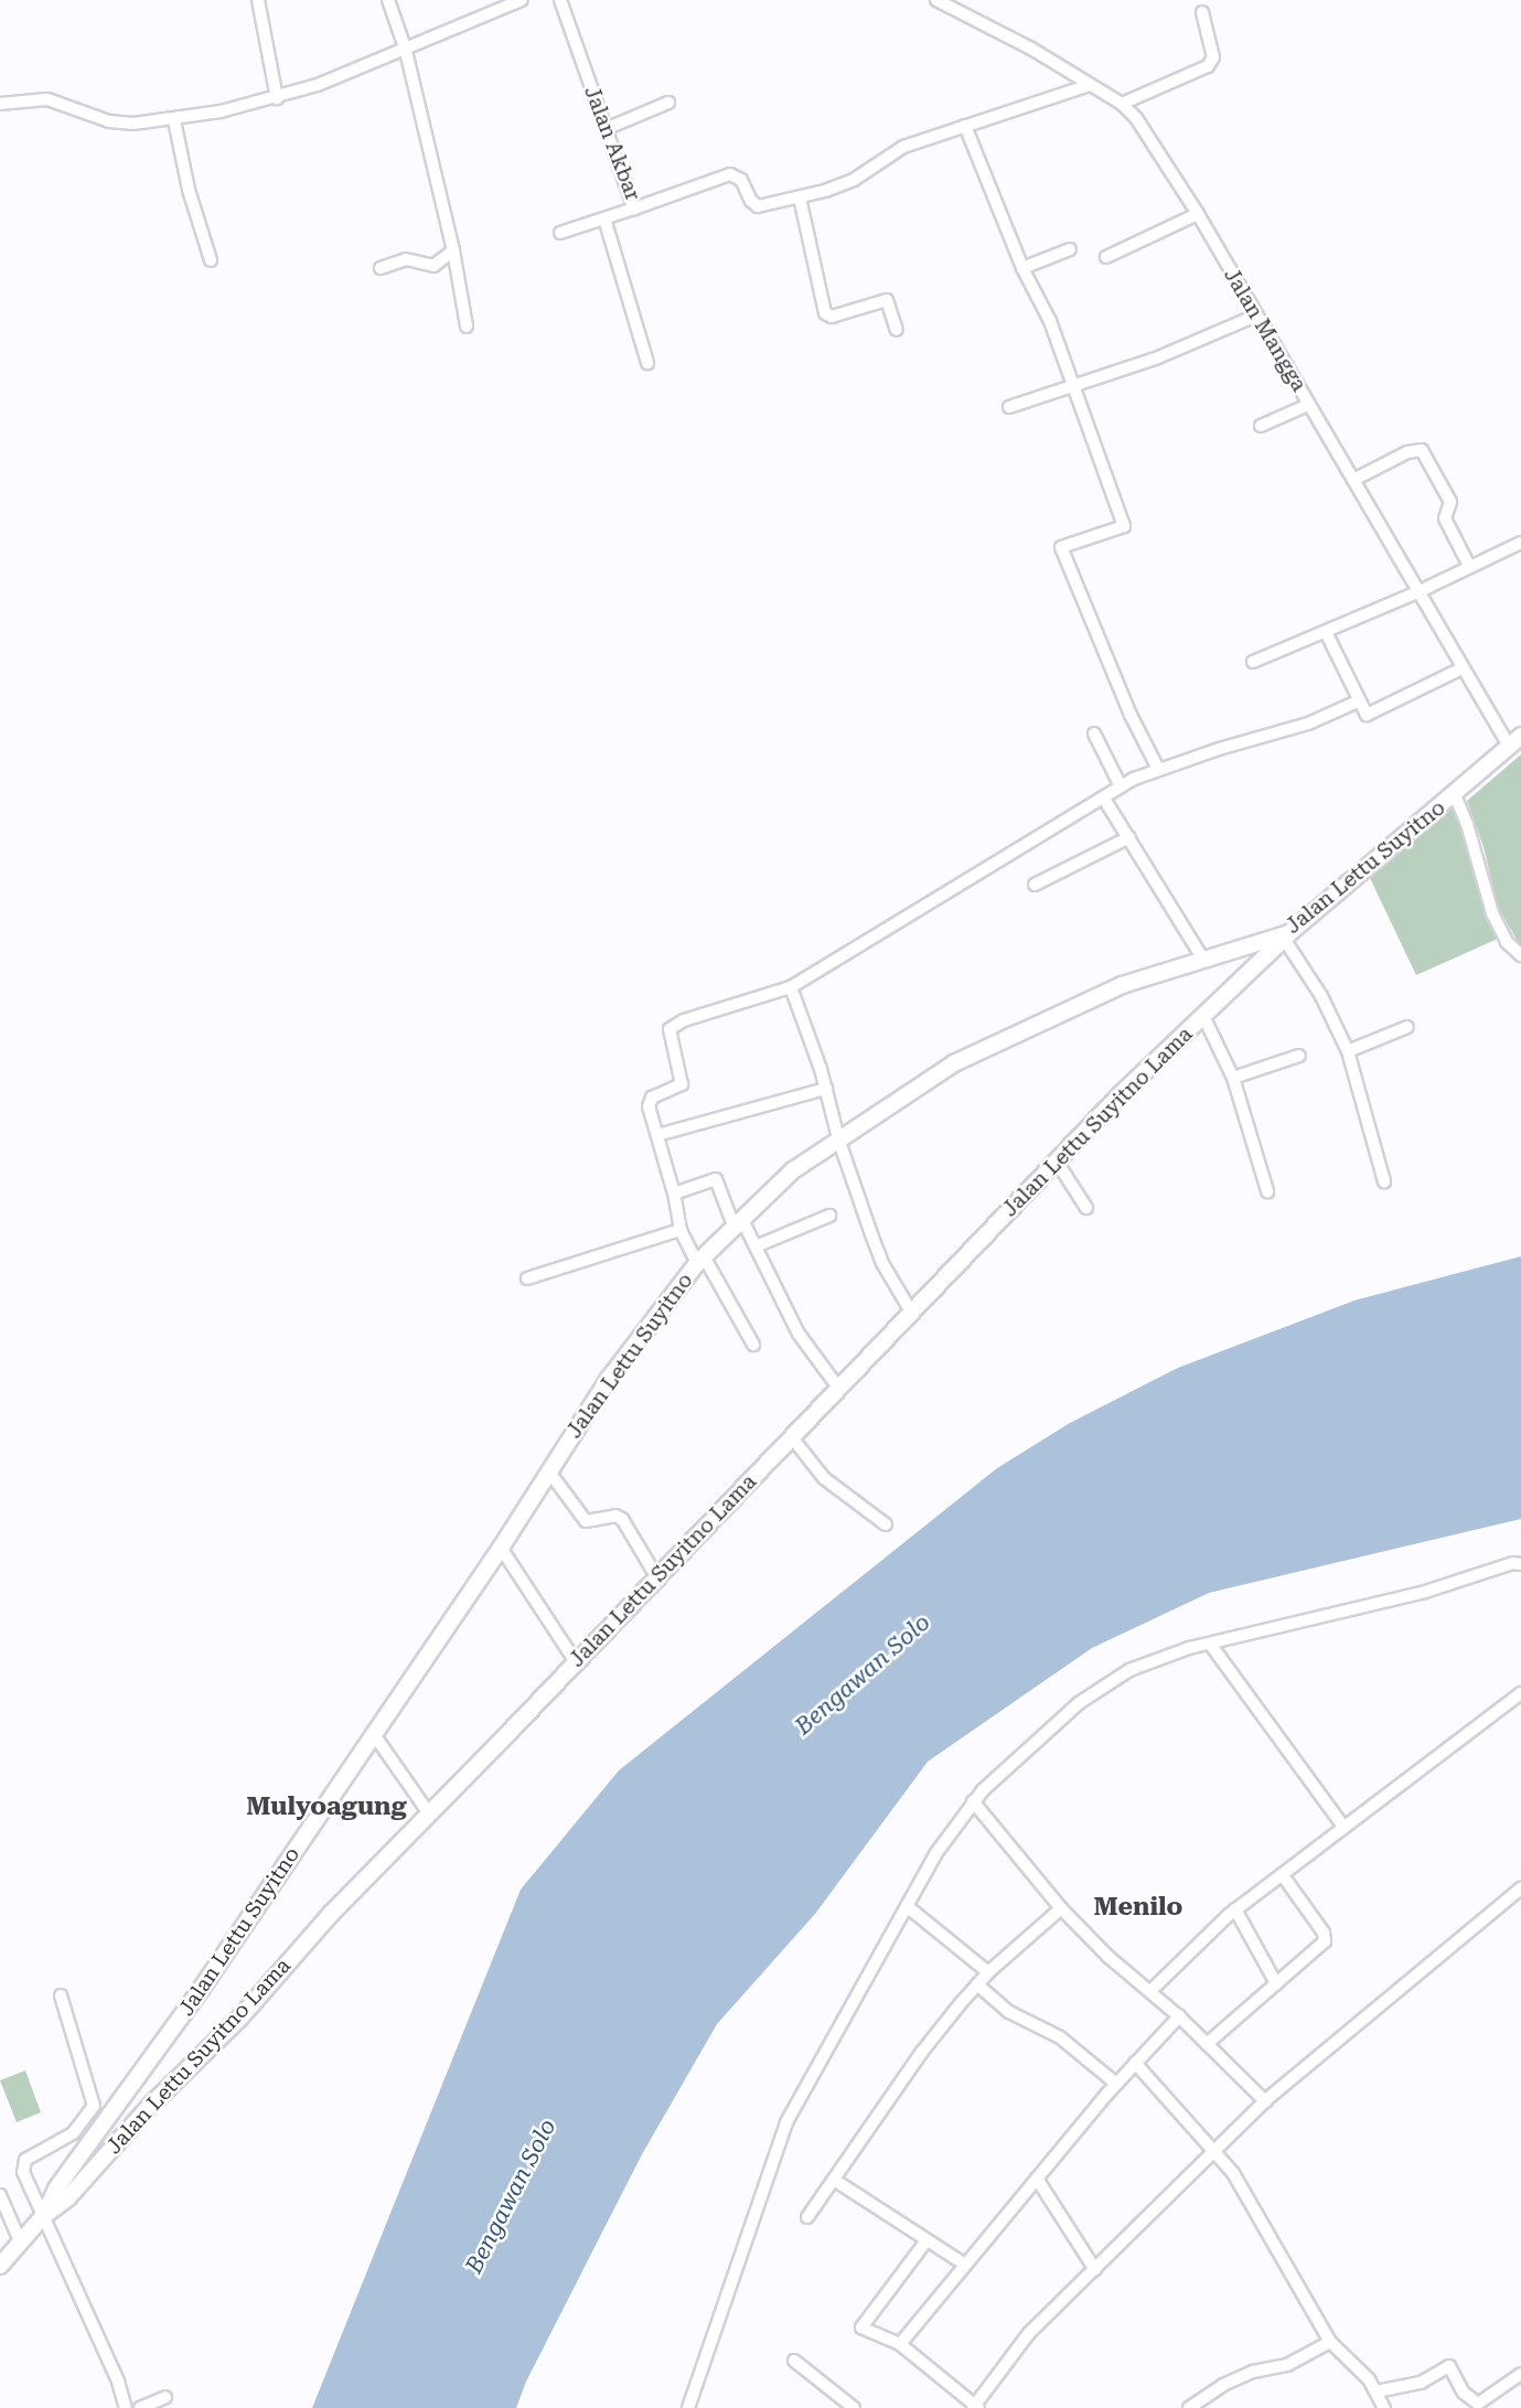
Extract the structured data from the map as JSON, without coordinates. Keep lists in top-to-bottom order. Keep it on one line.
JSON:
{"streets":{"main road":["Jalan Lettu Suyitno","Jalan Lettu Suyitno Lama"],"street":["Jalan Akbar","Jalan Mangga"]},"crossings":[["Jalan Akbar","Jalan Mangga"],["Jalan Mangga","Jalan Lettu Suyitno"],["Jalan Lettu Suyitno","Jalan Lettu Suyitno Lama"]],"districts":["Mulyoagung","Menilo"],"water":["Bengawan Solo"]}
